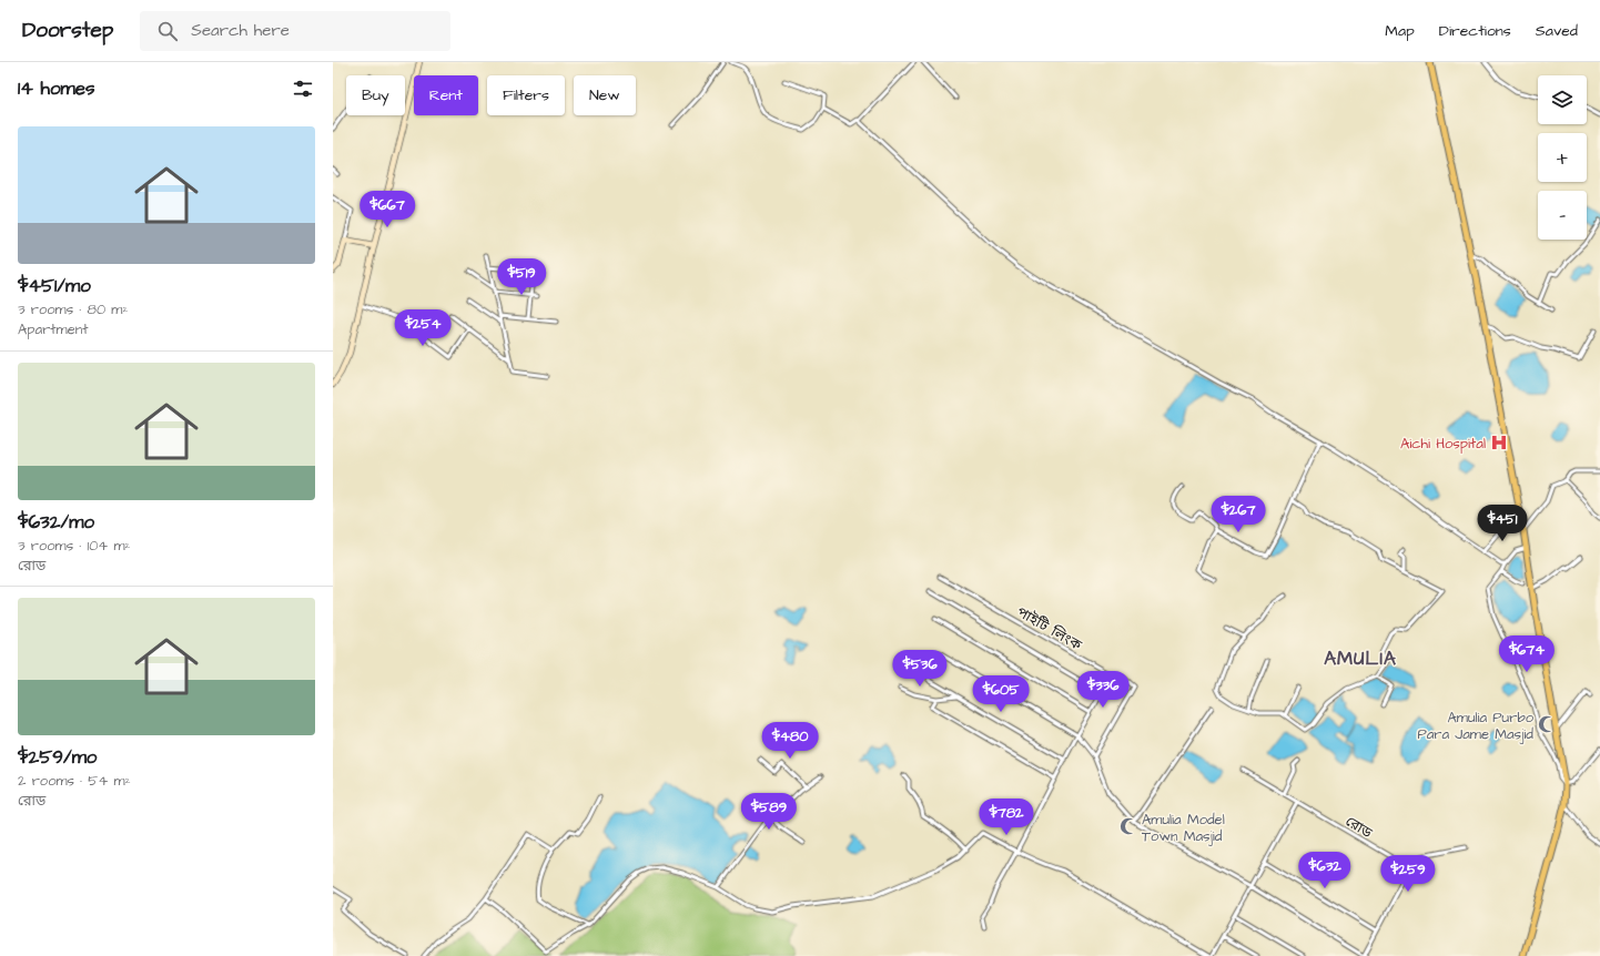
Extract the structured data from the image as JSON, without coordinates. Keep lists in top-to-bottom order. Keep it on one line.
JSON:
{"streets":{"street":["পাইটি লিংক","রোড"]},"districts":["AMULIA"],"places":{"hospital":["Aichi Hospital"],"mosque":["Amulia Purbo Para Jame Masjid","Amulia Model Town Masjid"]},"page":{"header":"Doorstep","search":"Search here","nav":["Map","Directions","Saved"],"heading":"14 homes","map_buttons":["+","−"],"chip":["Buy","Rent","Filters","New"],"list":[{"name":"$451/mo","note":"3 rooms · 80 m² · Apartment"},{"name":"$632/mo","note":"3 rooms · 104 m² · রোড"},{"name":"$259/mo","note":"2 rooms · 54 m² · রোড"}],"price":["$667","$519","$254","$267","$451","$674","$536","$336","$605","$480","$589","$782","$632","$259"]}}
